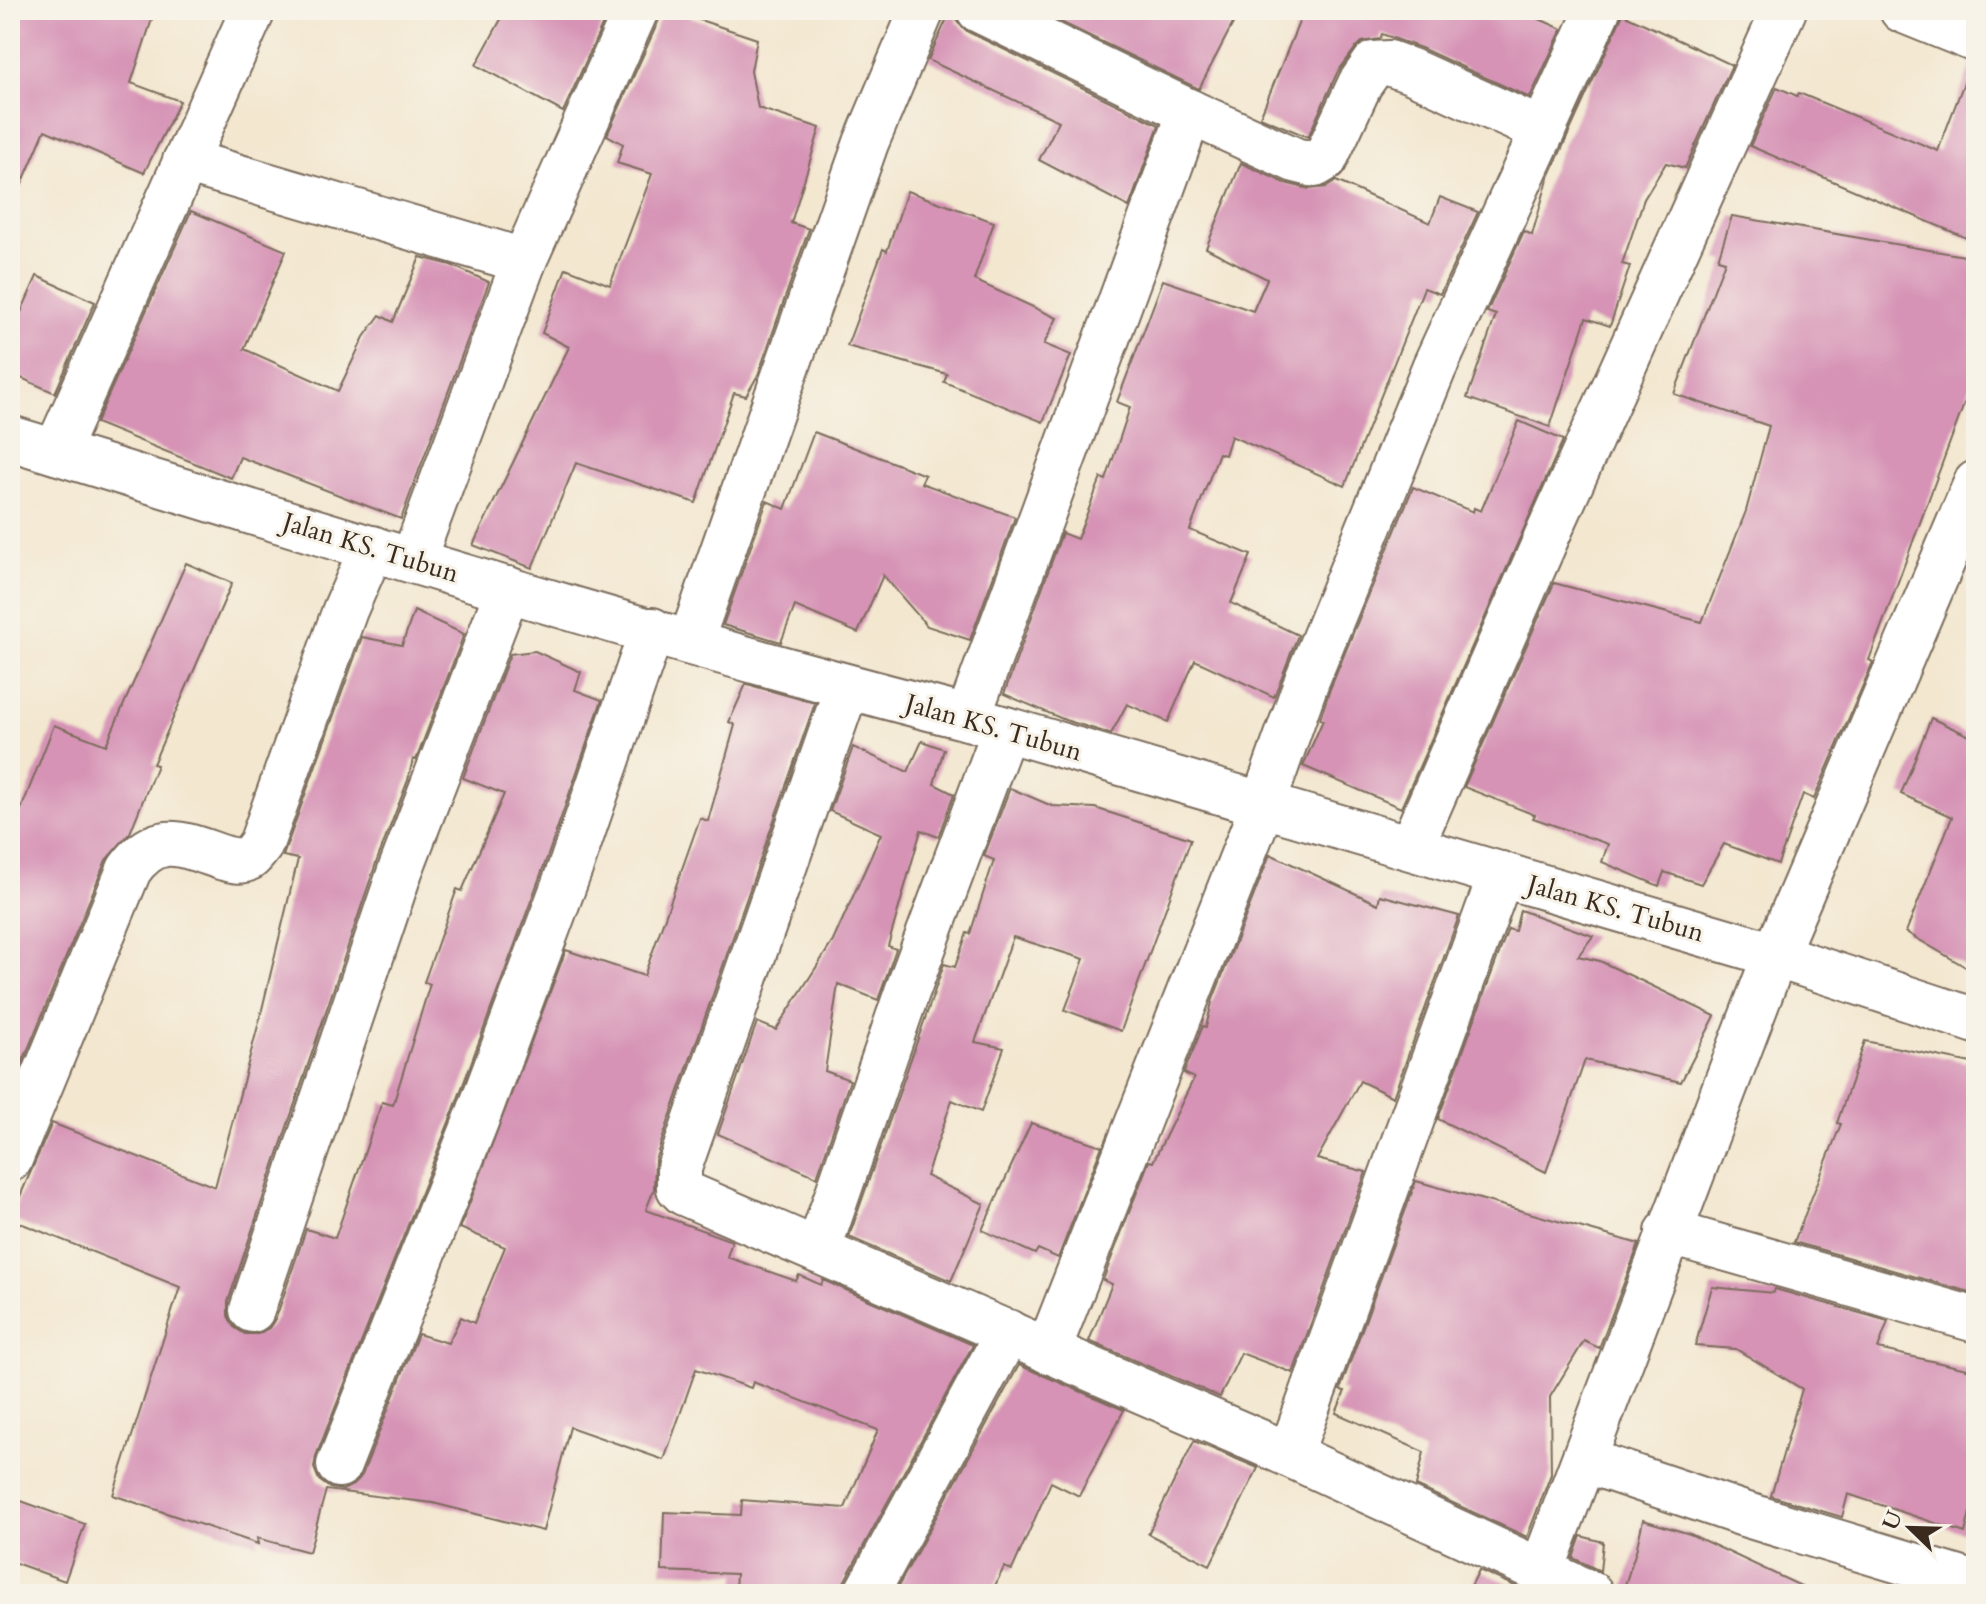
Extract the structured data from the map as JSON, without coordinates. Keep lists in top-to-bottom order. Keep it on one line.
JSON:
{"streets":{"street":["Jalan KS. Tubun"]},"north":"top left"}
